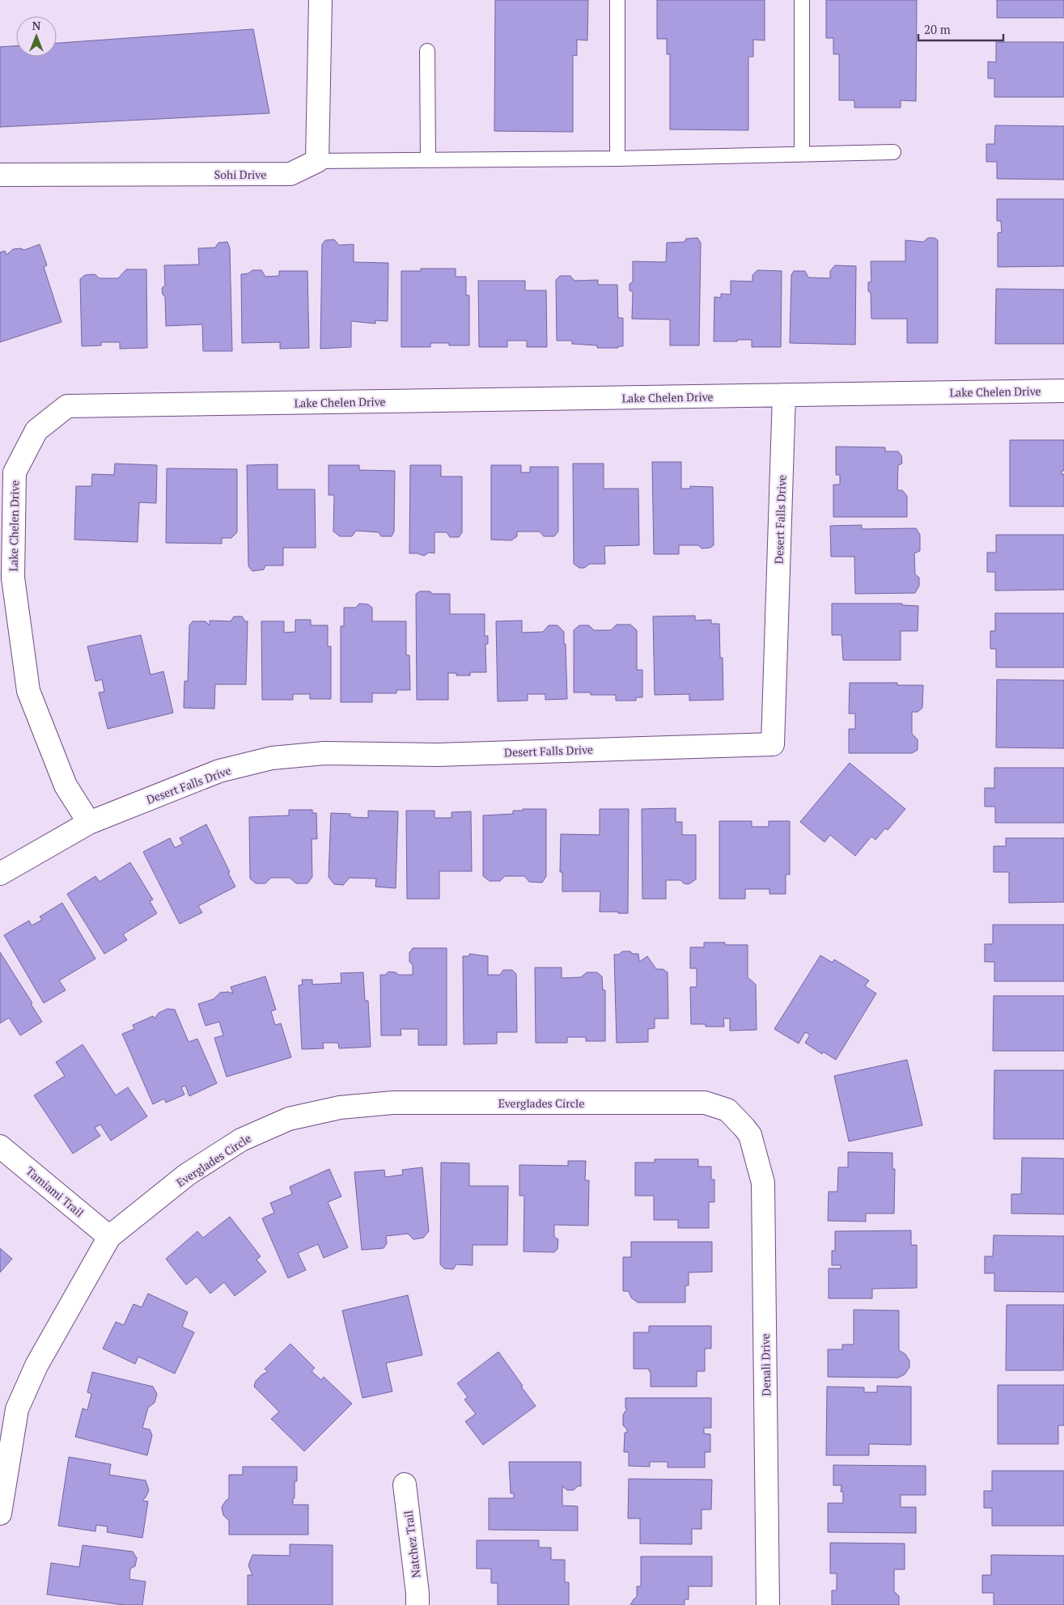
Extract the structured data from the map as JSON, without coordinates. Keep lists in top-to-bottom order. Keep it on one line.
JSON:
{"streets":{"street":["Sohi Drive","Lake Chelen Drive","Desert Falls Drive","Everglades Circle","Tamiami Trail","Denali Drive","Natchez Trail"]},"crossings":[["Lake Chelen Drive","Desert Falls Drive"],["Everglades Circle","Tamiami Trail"],["Everglades Circle","Denali Drive"]],"scale_bar":"20 m","north":"top"}
